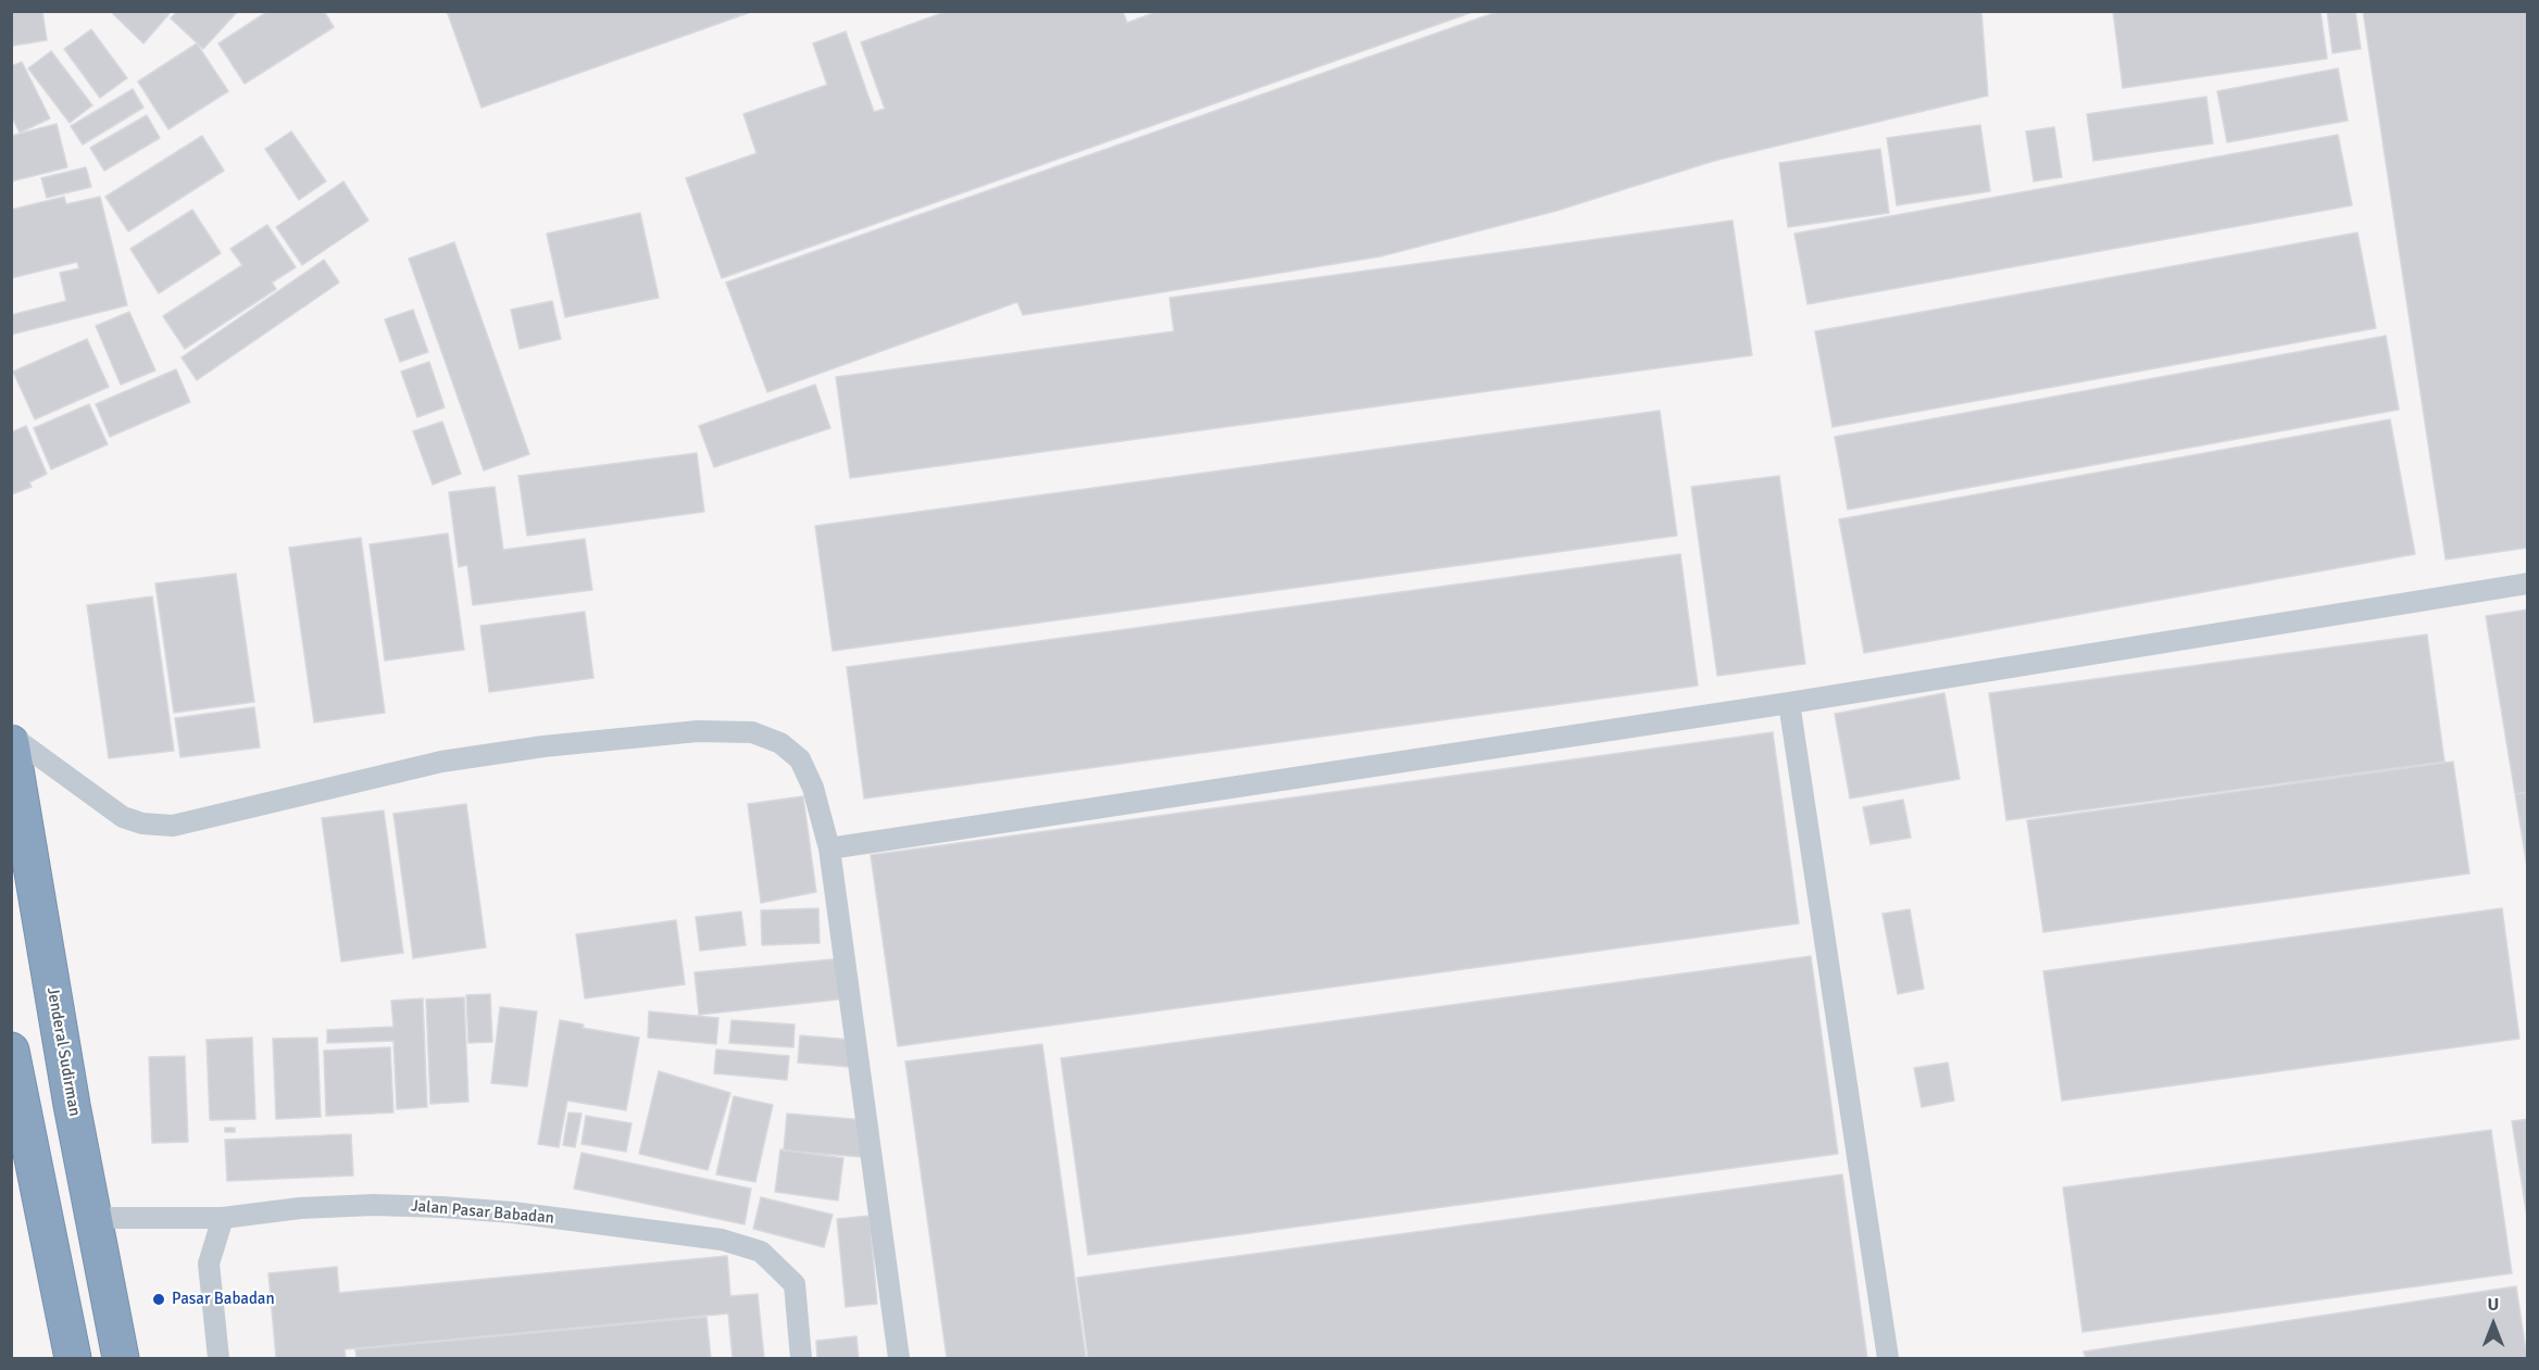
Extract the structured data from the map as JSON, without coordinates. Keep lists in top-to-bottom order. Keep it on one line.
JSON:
{"streets":{"highway":["Jenderal Sudirman"],"lane":["Jalan Pasar Babadan"]},"crossings":[["Jenderal Sudirman","Jalan Pasar Babadan"]],"places":["Pasar Babadan"],"north":"top"}
